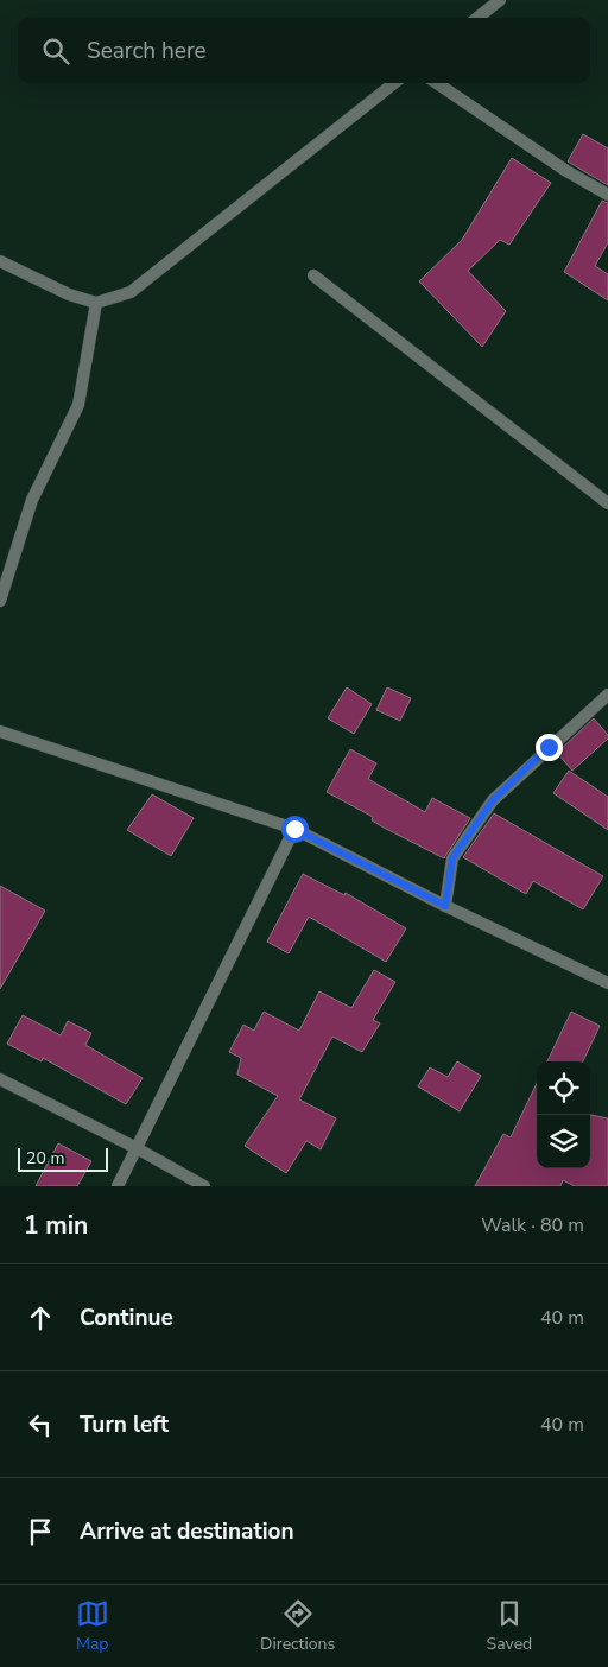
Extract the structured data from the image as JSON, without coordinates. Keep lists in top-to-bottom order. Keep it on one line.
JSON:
{"scale_bar":"20 m","page":{"search":"Search here","scale":"20 m","heading":["1 min","Walk · 80 m"],"list":[["Continue","40 m"],["Turn left","40 m"],"Arrive at destination"],"nav":["Map","Directions","Saved"]}}
